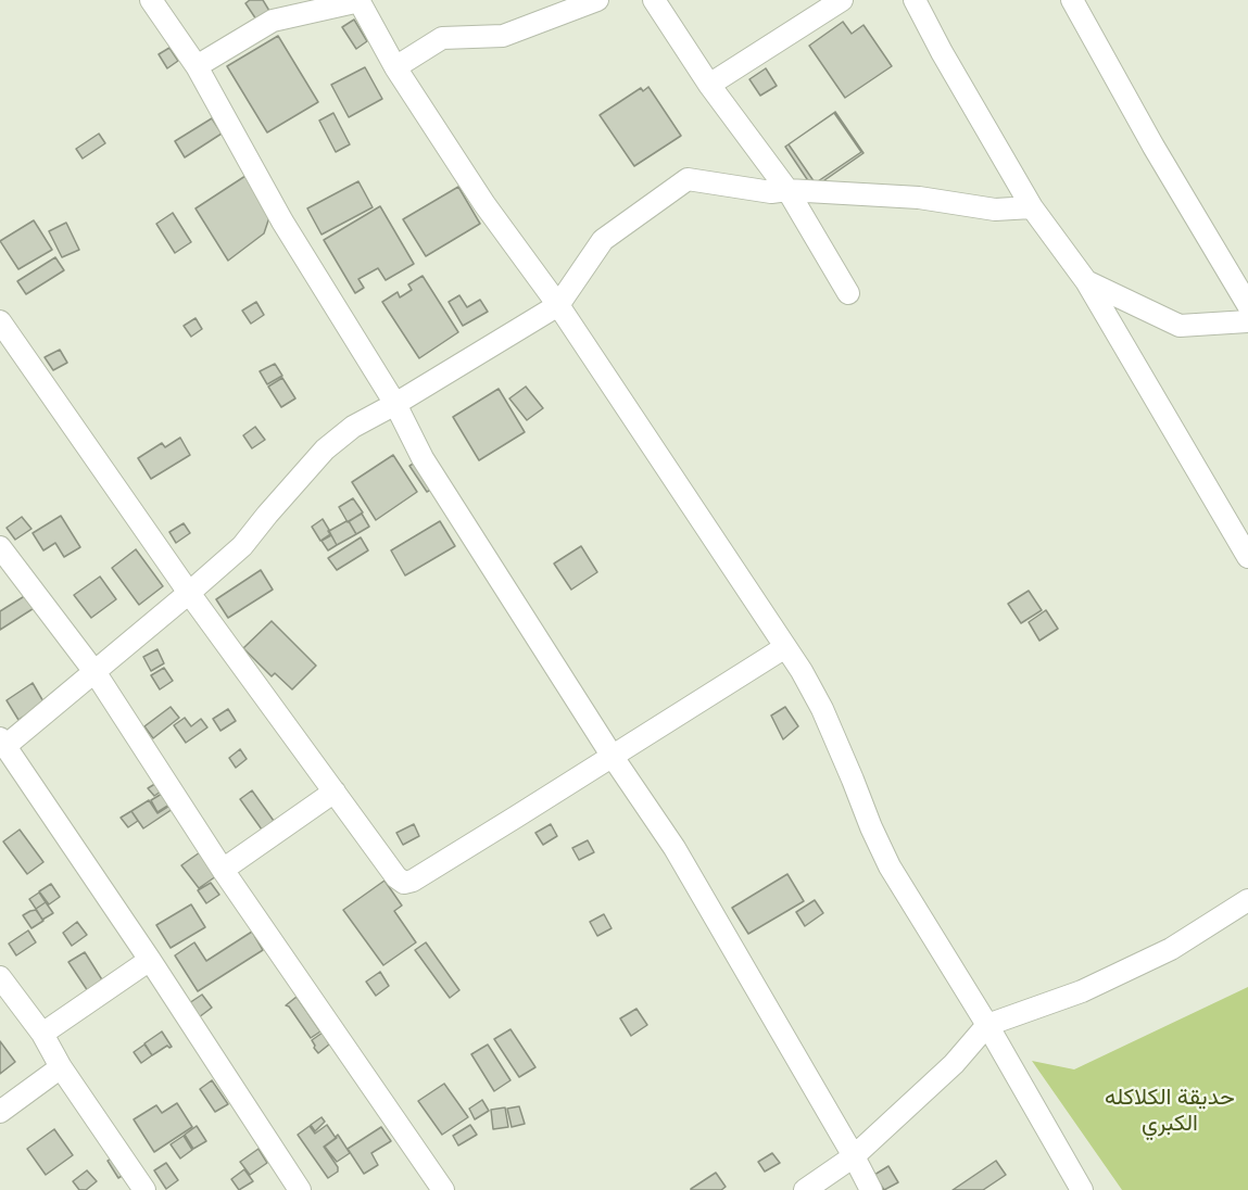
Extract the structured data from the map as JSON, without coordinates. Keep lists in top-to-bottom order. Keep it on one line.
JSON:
{"parks":["حديقة الكلاكله الكبري"]}
